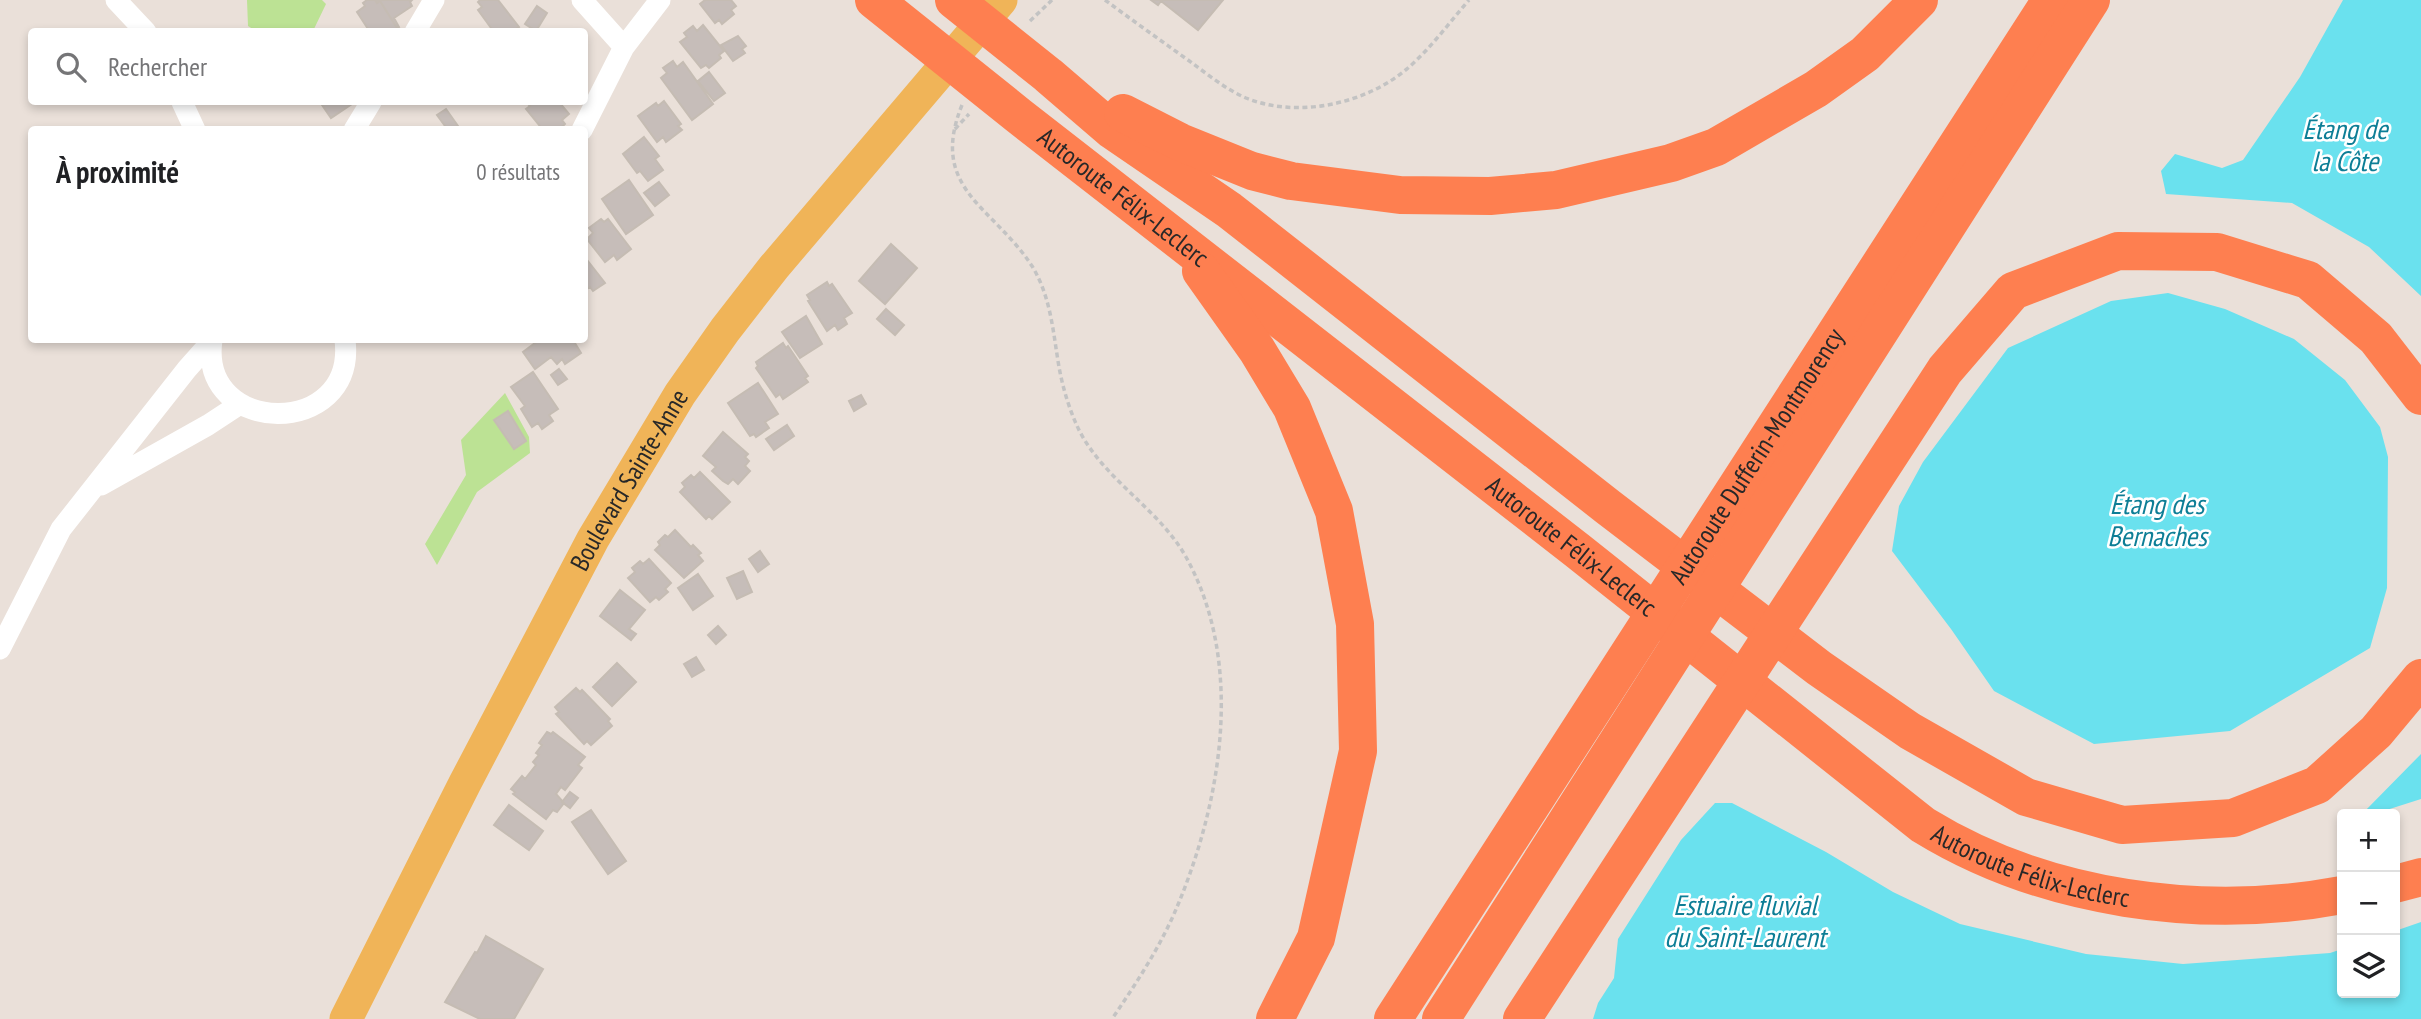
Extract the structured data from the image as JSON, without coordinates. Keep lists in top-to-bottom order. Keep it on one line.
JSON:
{"streets":{"highway":["Autoroute Félix-Leclerc","Autoroute Dufferin-Montmorency"],"main road":["Boulevard Sainte-Anne"]},"water":["Étang de la Côte","Étang des Bernaches","Estuaire fluvial du Saint-Laurent"],"page":{"search":"Rechercher","heading":["À proximité","0 résultats"],"map_buttons":["+","−"]}}
